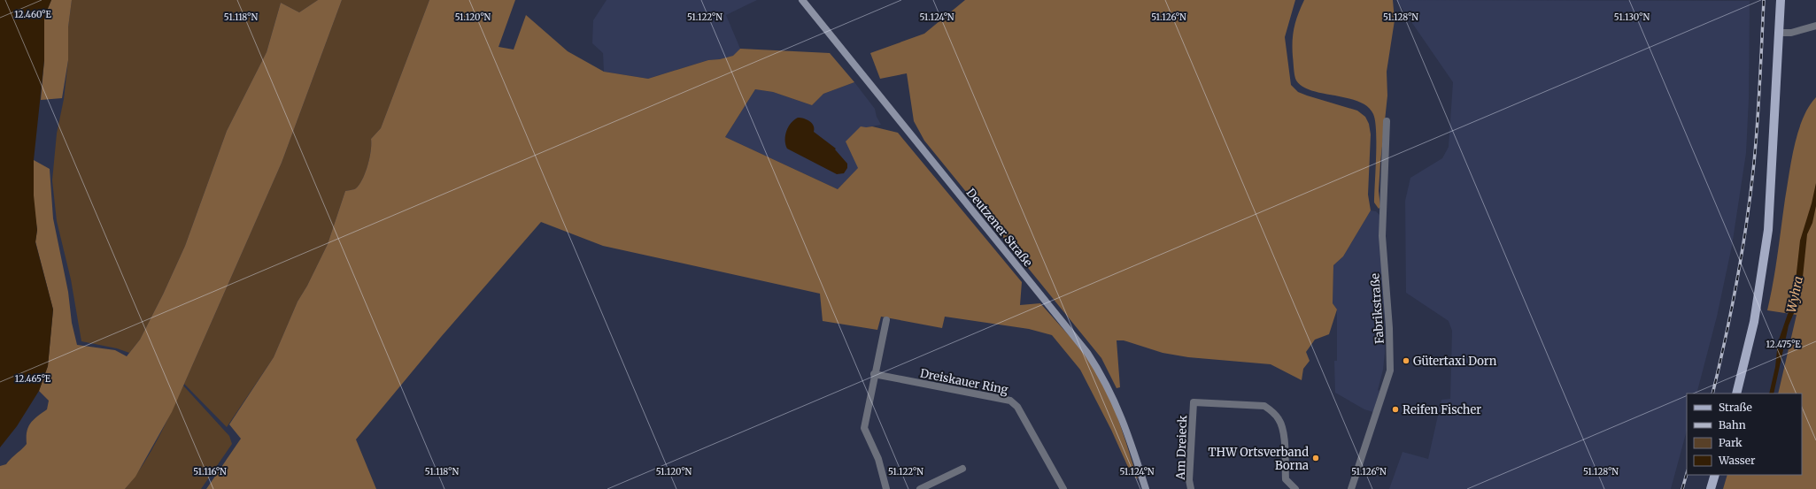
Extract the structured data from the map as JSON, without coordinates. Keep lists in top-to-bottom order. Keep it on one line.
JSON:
{"streets":{"main road":["Deutzener Straße"],"street":["Fabrikstraße","Dreiskauer Ring","Am Dreieck"]},"water":["Wyhra"],"places":["Gütertaxi Dorn","Reifen Fischer","THW Ortsverband Borna"],"legend":["Straße","Bahn","Park","Wasser"],"coordinates":["12.460°E","51.118°N","51.120°N","51.122°N","51.124°N","51.126°N","51.128°N","51.130°N","12.475°E","12.465°E","51.116°N"]}
